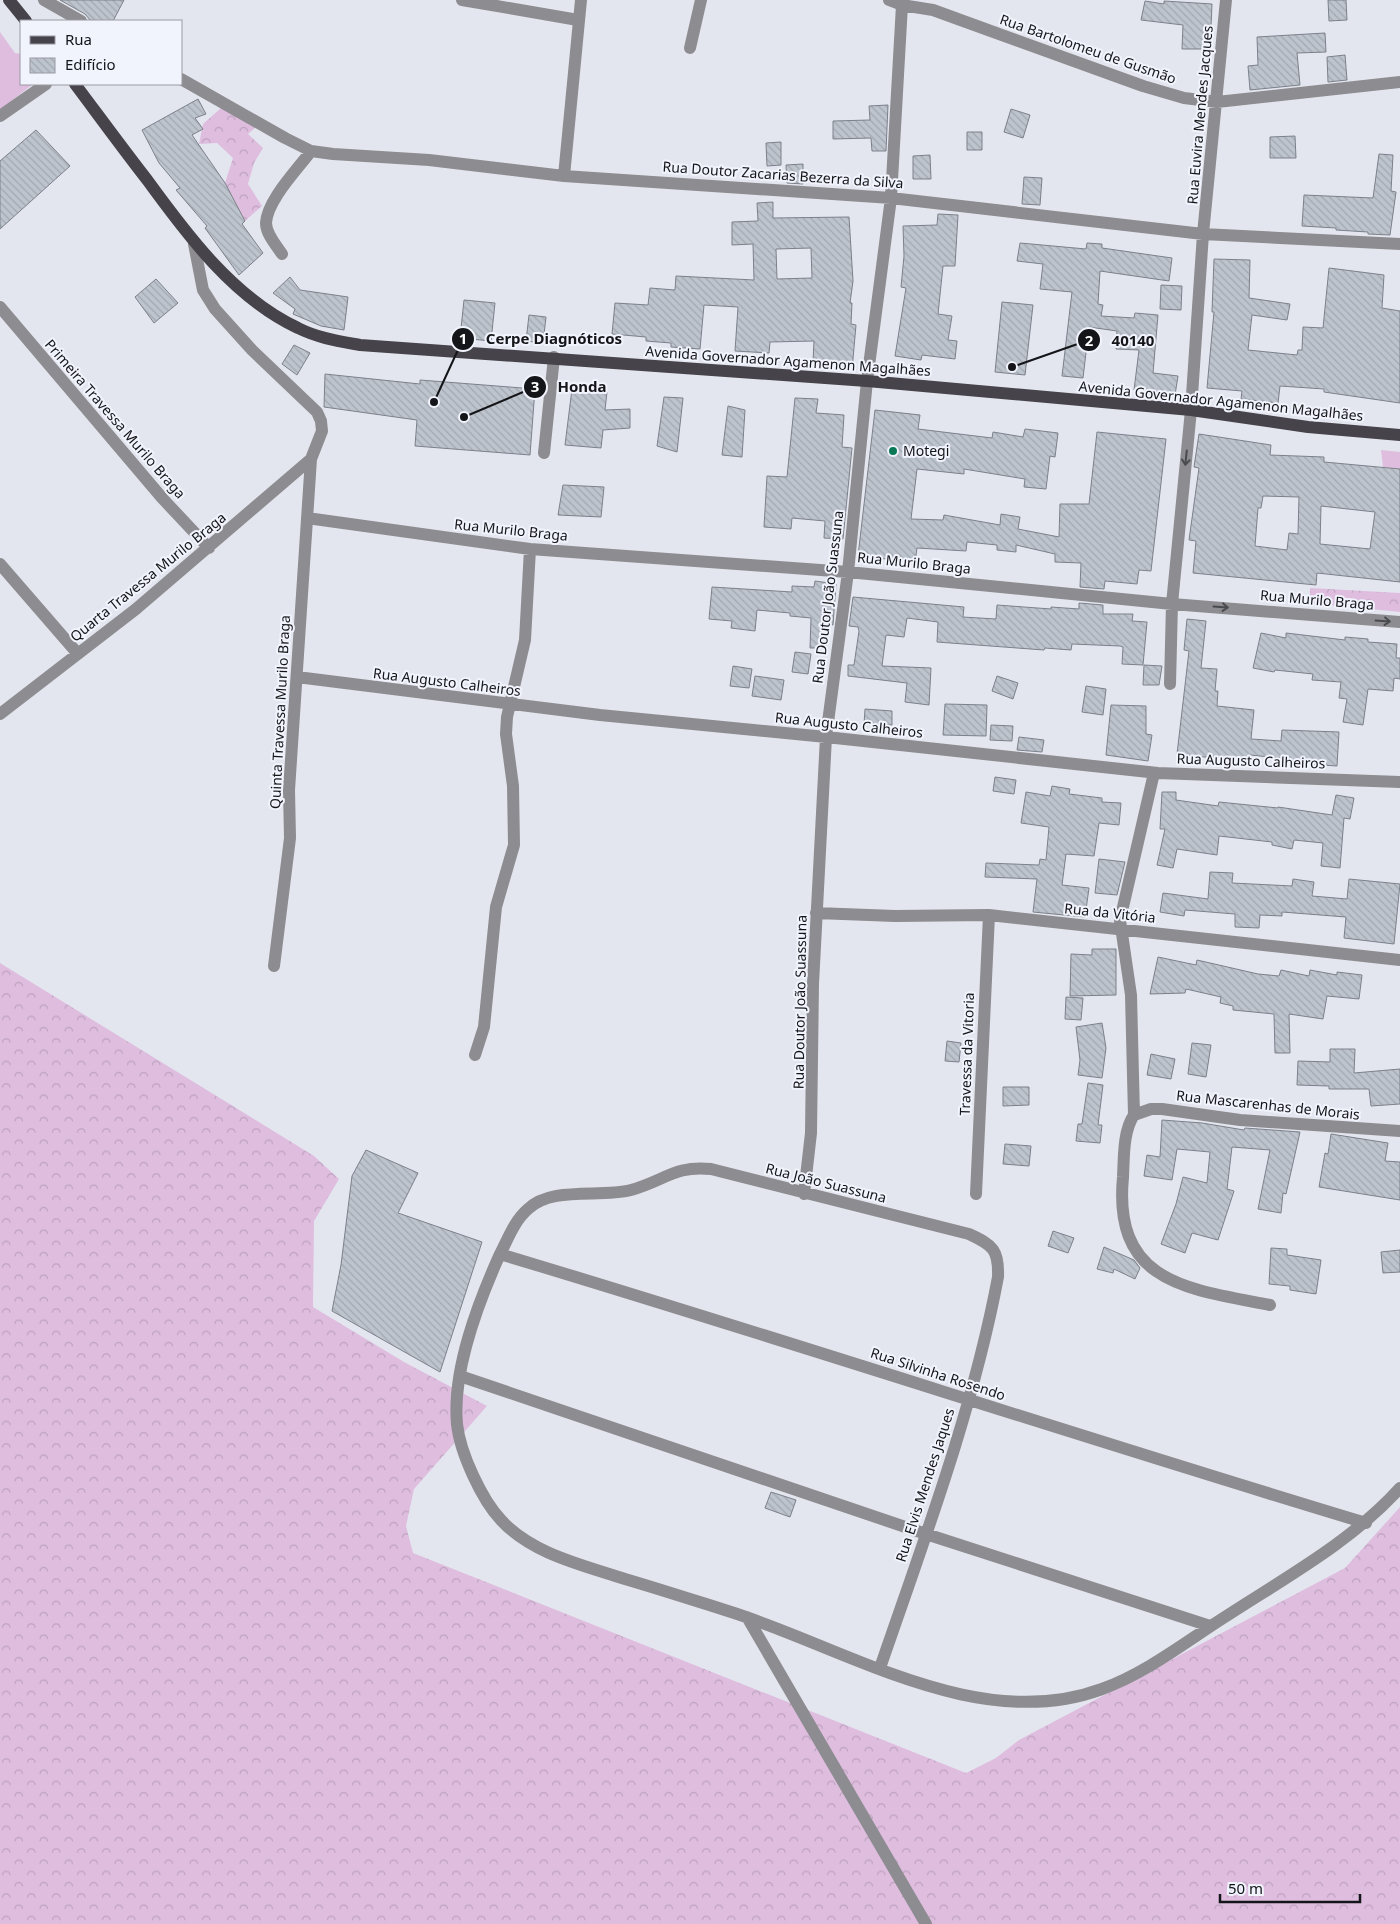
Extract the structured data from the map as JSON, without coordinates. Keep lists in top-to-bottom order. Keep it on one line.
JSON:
{"streets":{"main road":["Avenida Governador Agamenon Magalhães"],"street":["Rua Bartolomeu de Gusmão","Rua Euvira Mendes Jacques","Rua Doutor Zacarias Bezerra da Silva","Primeira Travessa Murilo Braga","Rua Murilo Braga","Quarta Travessa Murilo Braga","Rua Doutor João Suassuna","Rua Augusto Calheiros","Quinta Travessa Murilo Braga","Rua da Vitória","Travessa da Vitoria","Rua Mascarenhas de Morais","Rua João Suassuna","Rua Silvinha Rosendo","Rua Elvis Mendes Jaques"]},"crossings":[["Rua Bartolomeu de Gusmão","Rua Euvira Mendes Jacques"],["Rua Bartolomeu de Gusmão","Rua Doutor João Suassuna"],["Rua Euvira Mendes Jacques","Rua Doutor Zacarias Bezerra da Silva"],["Rua Euvira Mendes Jacques","Avenida Governador Agamenon Magalhães"],["Rua Euvira Mendes Jacques","Rua Murilo Braga"],["Rua Doutor Zacarias Bezerra da Silva","Rua Doutor João Suassuna"],["Avenida Governador Agamenon Magalhães","Rua Doutor João Suassuna"],["Primeira Travessa Murilo Braga","Quarta Travessa Murilo Braga"],["Rua Murilo Braga","Rua Doutor João Suassuna"],["Rua Murilo Braga","Quinta Travessa Murilo Braga"],["Quarta Travessa Murilo Braga","Quinta Travessa Murilo Braga"],["Rua Doutor João Suassuna","Rua Augusto Calheiros"],["Rua Doutor João Suassuna","Rua da Vitória"],["Rua Doutor João Suassuna","Rua João Suassuna"],["Rua Augusto Calheiros","Quinta Travessa Murilo Braga"],["Rua da Vitória","Travessa da Vitoria"],["Rua João Suassuna","Rua Silvinha Rosendo"],["Rua João Suassuna","Rua Elvis Mendes Jaques"],["Rua Silvinha Rosendo","Rua Elvis Mendes Jaques"]],"places":["40140","Cerpe Diagnóticos","Honda","Motegi"],"legend":["Rua","Edifício"],"scale_bar":"50 m"}
